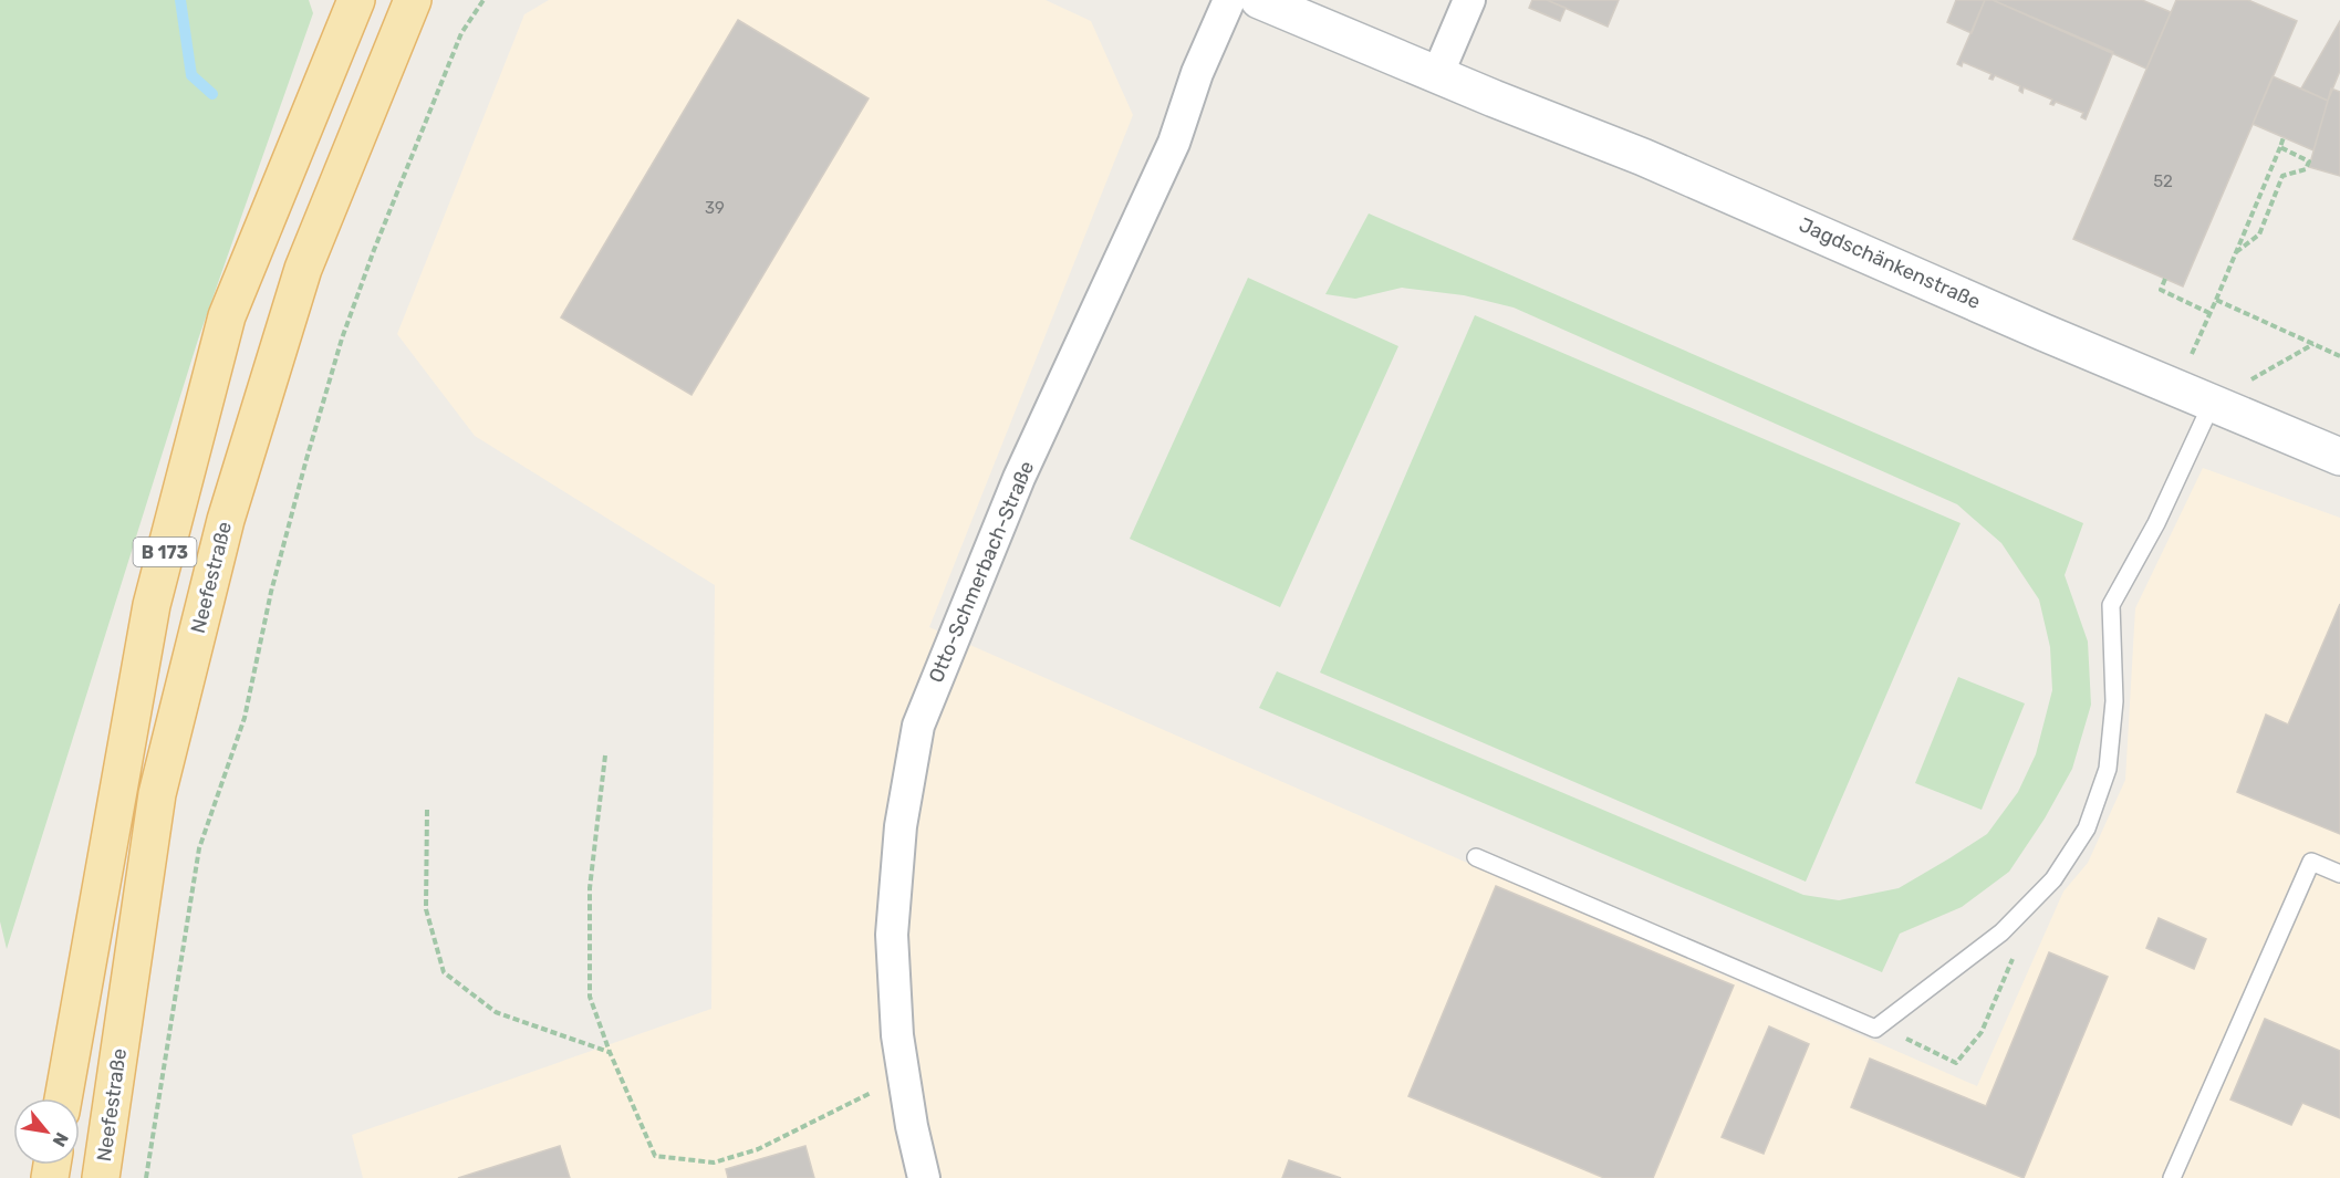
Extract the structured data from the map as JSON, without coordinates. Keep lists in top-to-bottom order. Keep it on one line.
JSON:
{"streets":{"main road":["Jagdschänkenstraße","B 173","Neefestraße"],"street":["Otto-Schmerbach-Straße"]},"house_numbers":["52","39"],"north":"bottom right"}
